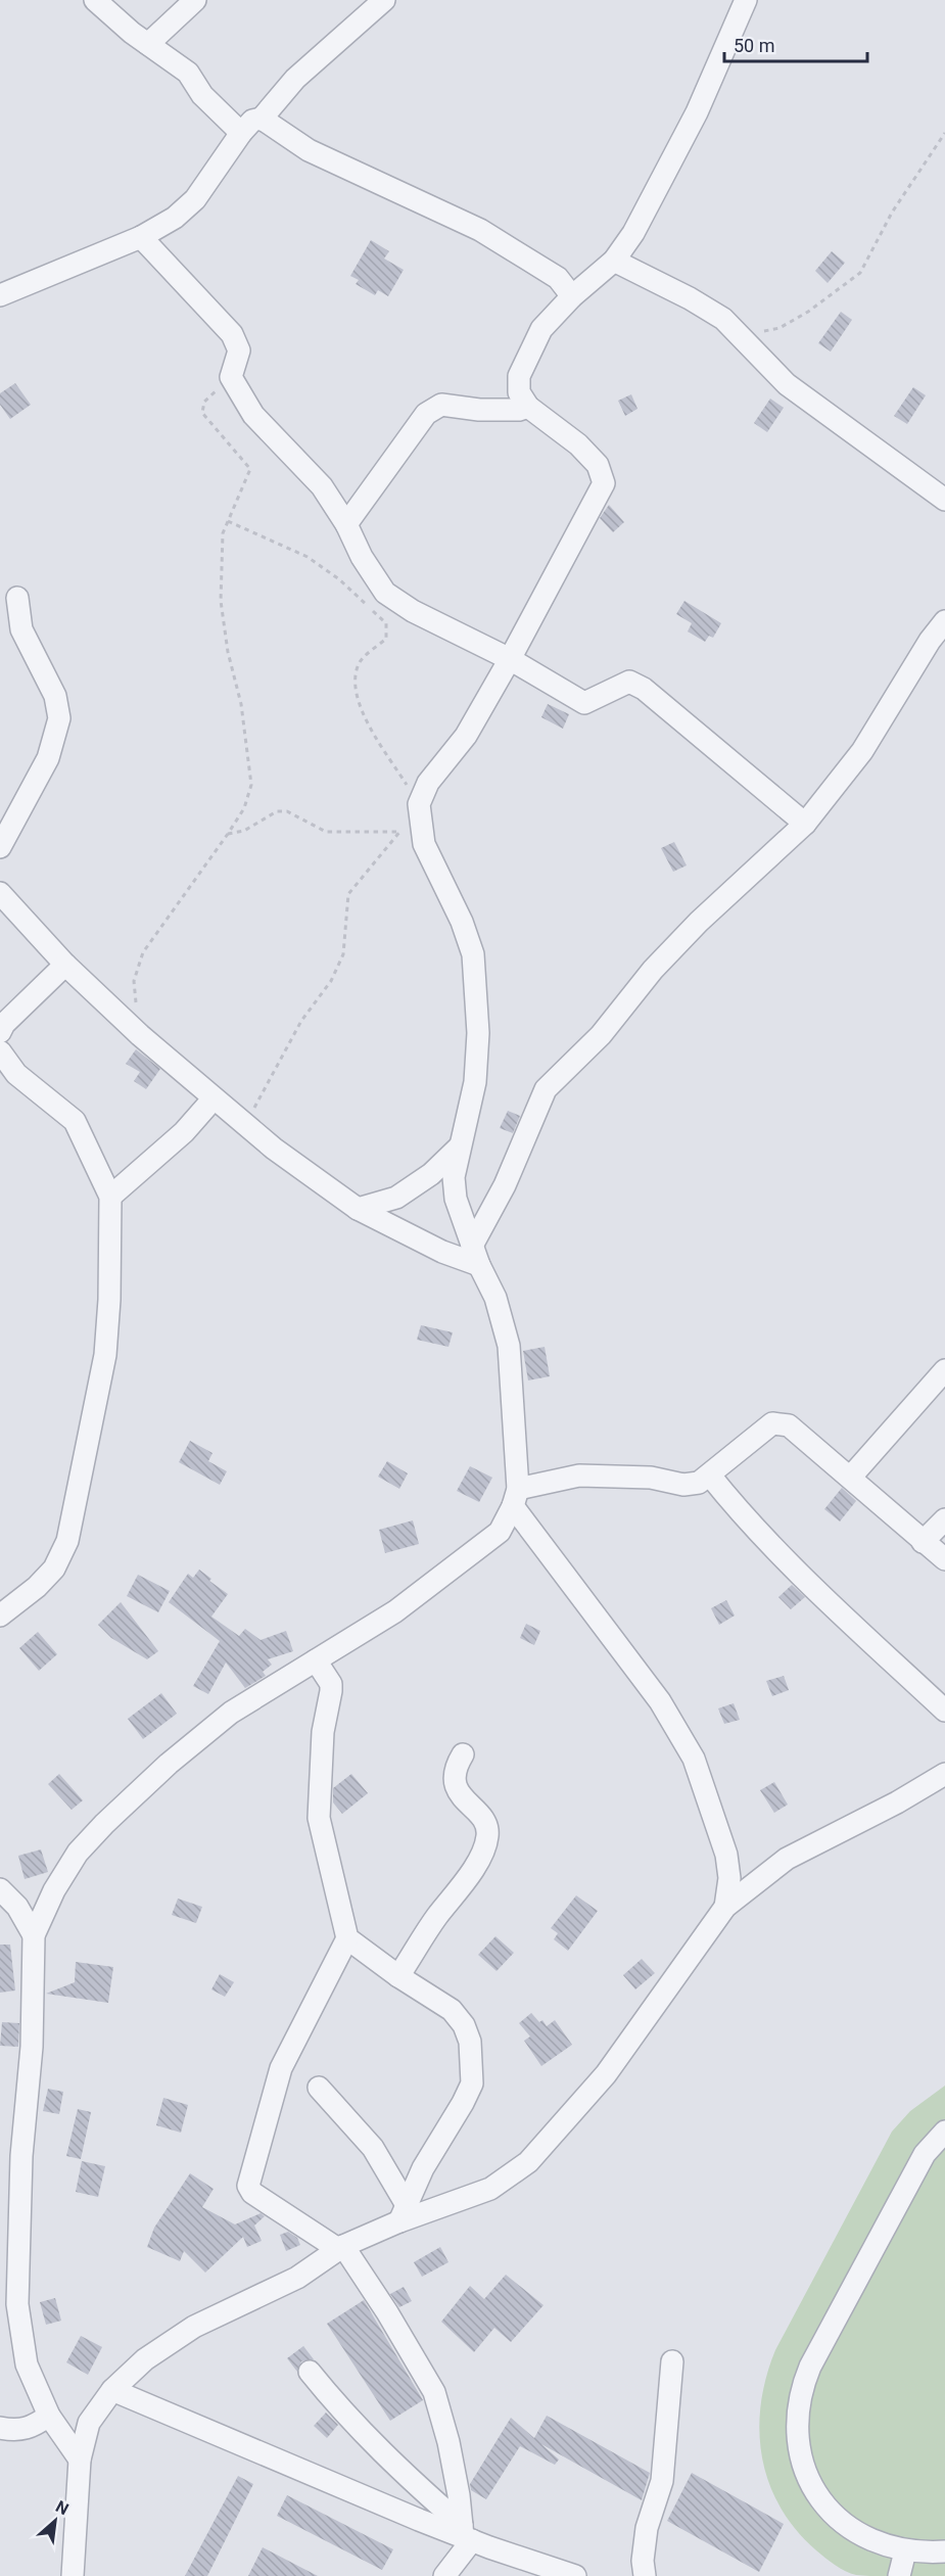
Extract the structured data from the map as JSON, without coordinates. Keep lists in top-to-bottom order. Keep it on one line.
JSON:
{"scale_bar":"50 m","north":"top right"}
